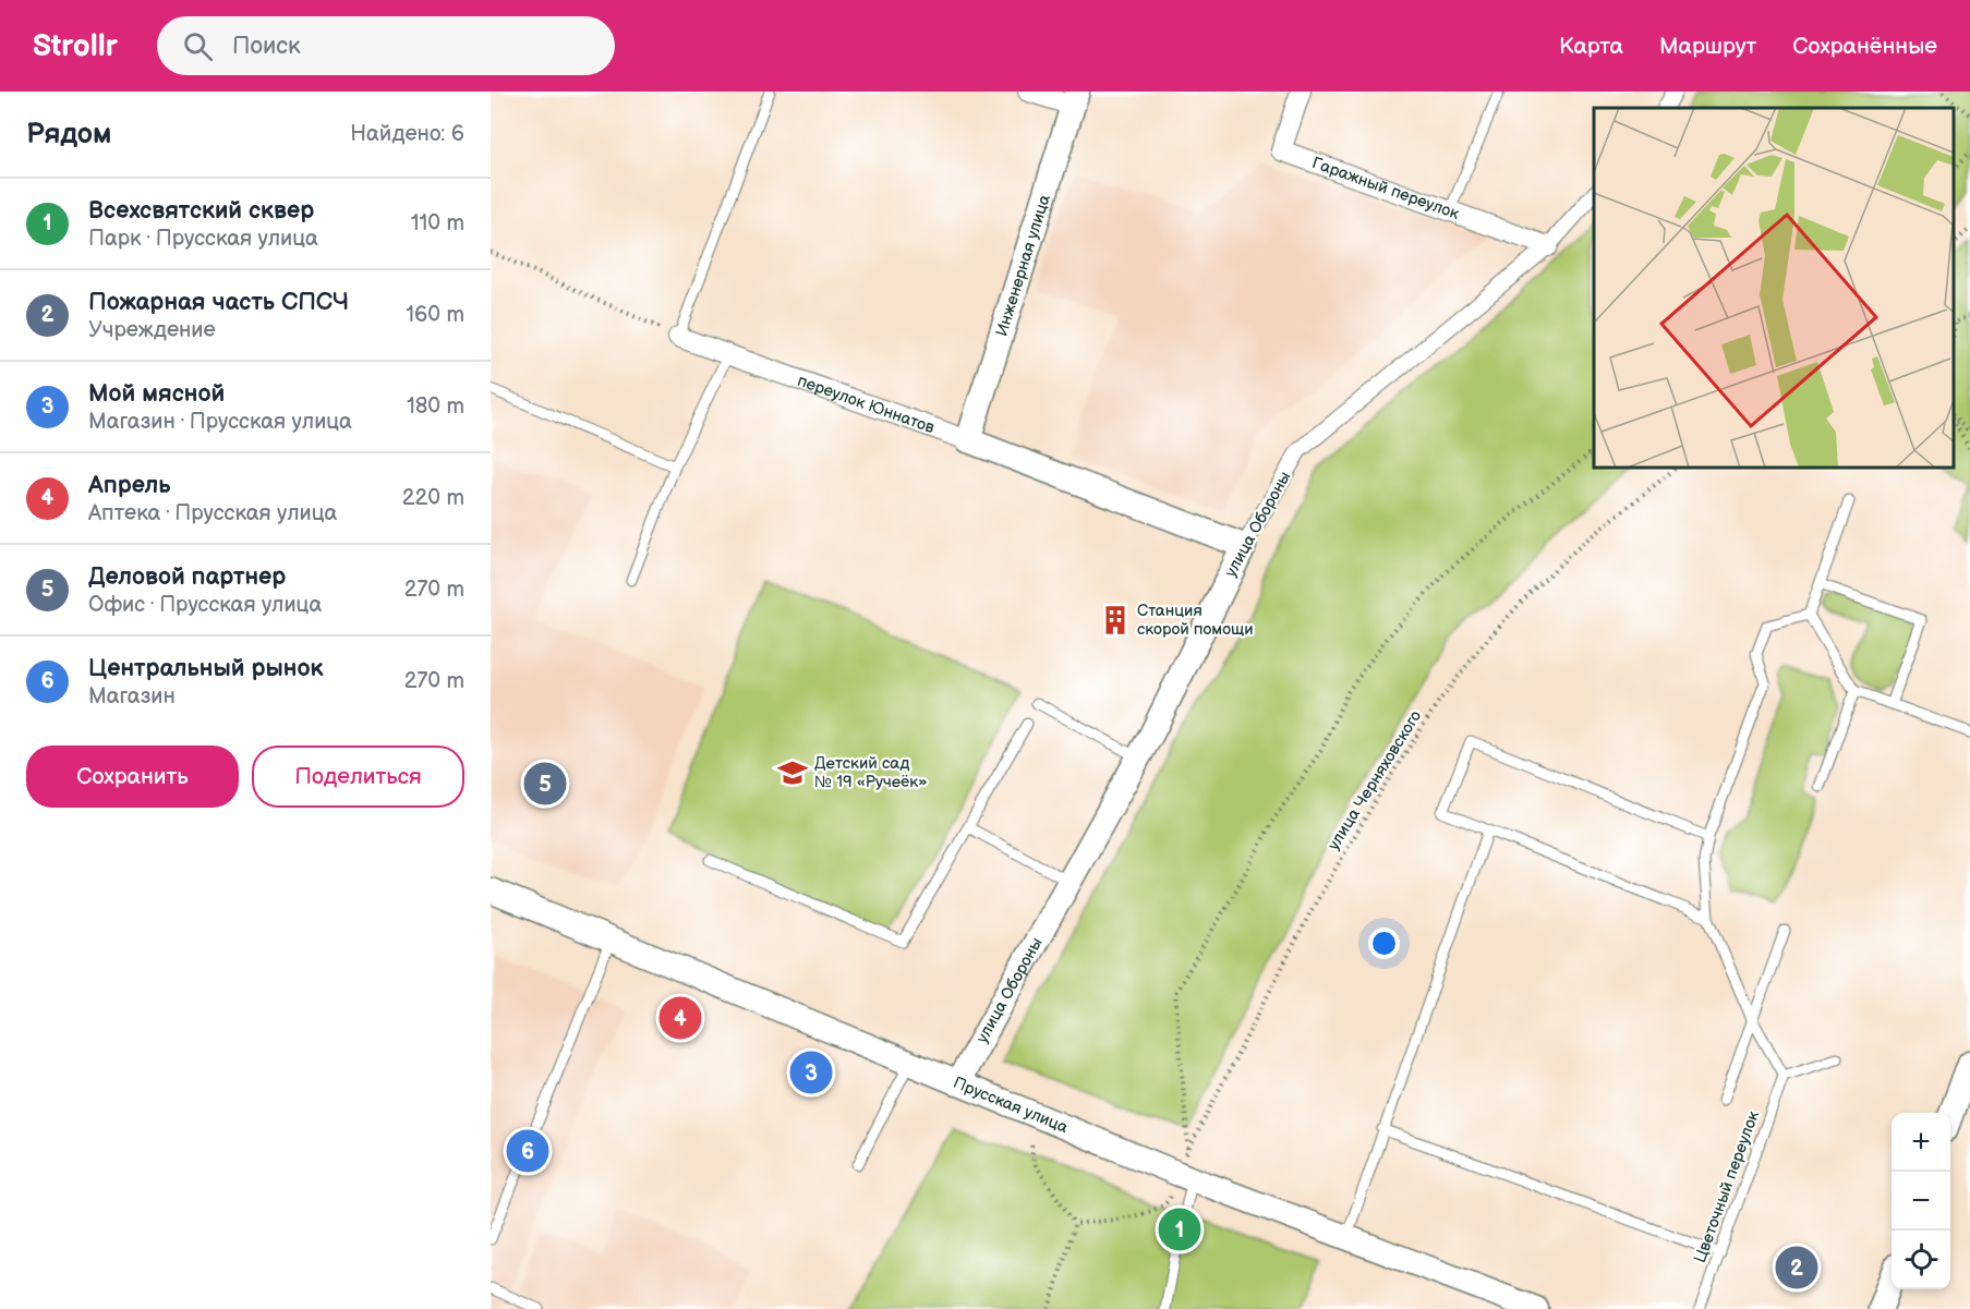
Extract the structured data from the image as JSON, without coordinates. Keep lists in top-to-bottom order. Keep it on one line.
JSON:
{"streets":{"street":["Гаражный переулок","Инженерная улица","переулок Юннатов","улица Обороны","Прусская улица"],"lane":["Цветочный переулок"],"path":["улица Черняховского"]},"crossings":[["Гаражный переулок","улица Обороны"],["Инженерная улица","переулок Юннатов"],["переулок Юннатов","улица Обороны"],["улица Обороны","Прусская улица"],["улица Черняховского","Прусская улица"]],"places":{"building":["Станция скорой помощи"],"school or university":["Детский сад № 19 «Ручеёк»"]},"page":{"header":"Strollr","search":"Поиск","nav":["Карта","Маршрут","Сохранённые"],"heading":["Рядом","Найдено: 6"],"list":[{"mark":"1","name":"Всехсвятский сквер","note":"Парк · Прусская улица","value":"110 m"},{"mark":"2","name":"Пожарная часть СПСЧ","note":"Учреждение","value":"160 m"},{"mark":"3","name":"Мой мясной","note":"Магазин · Прусская улица","value":"180 m"},{"mark":"4","name":"Апрель","note":"Аптека · Прусская улица","value":"220 m"},{"mark":"5","name":"Деловой партнер","note":"Офис · Прусская улица","value":"270 m"},{"mark":"6","name":"Центральный рынок","note":"Магазин","value":"270 m"}],"buttons":["Сохранить","Поделиться"],"pins":["5","4","3","6","1","2"],"map_buttons":["+","−"]}}
